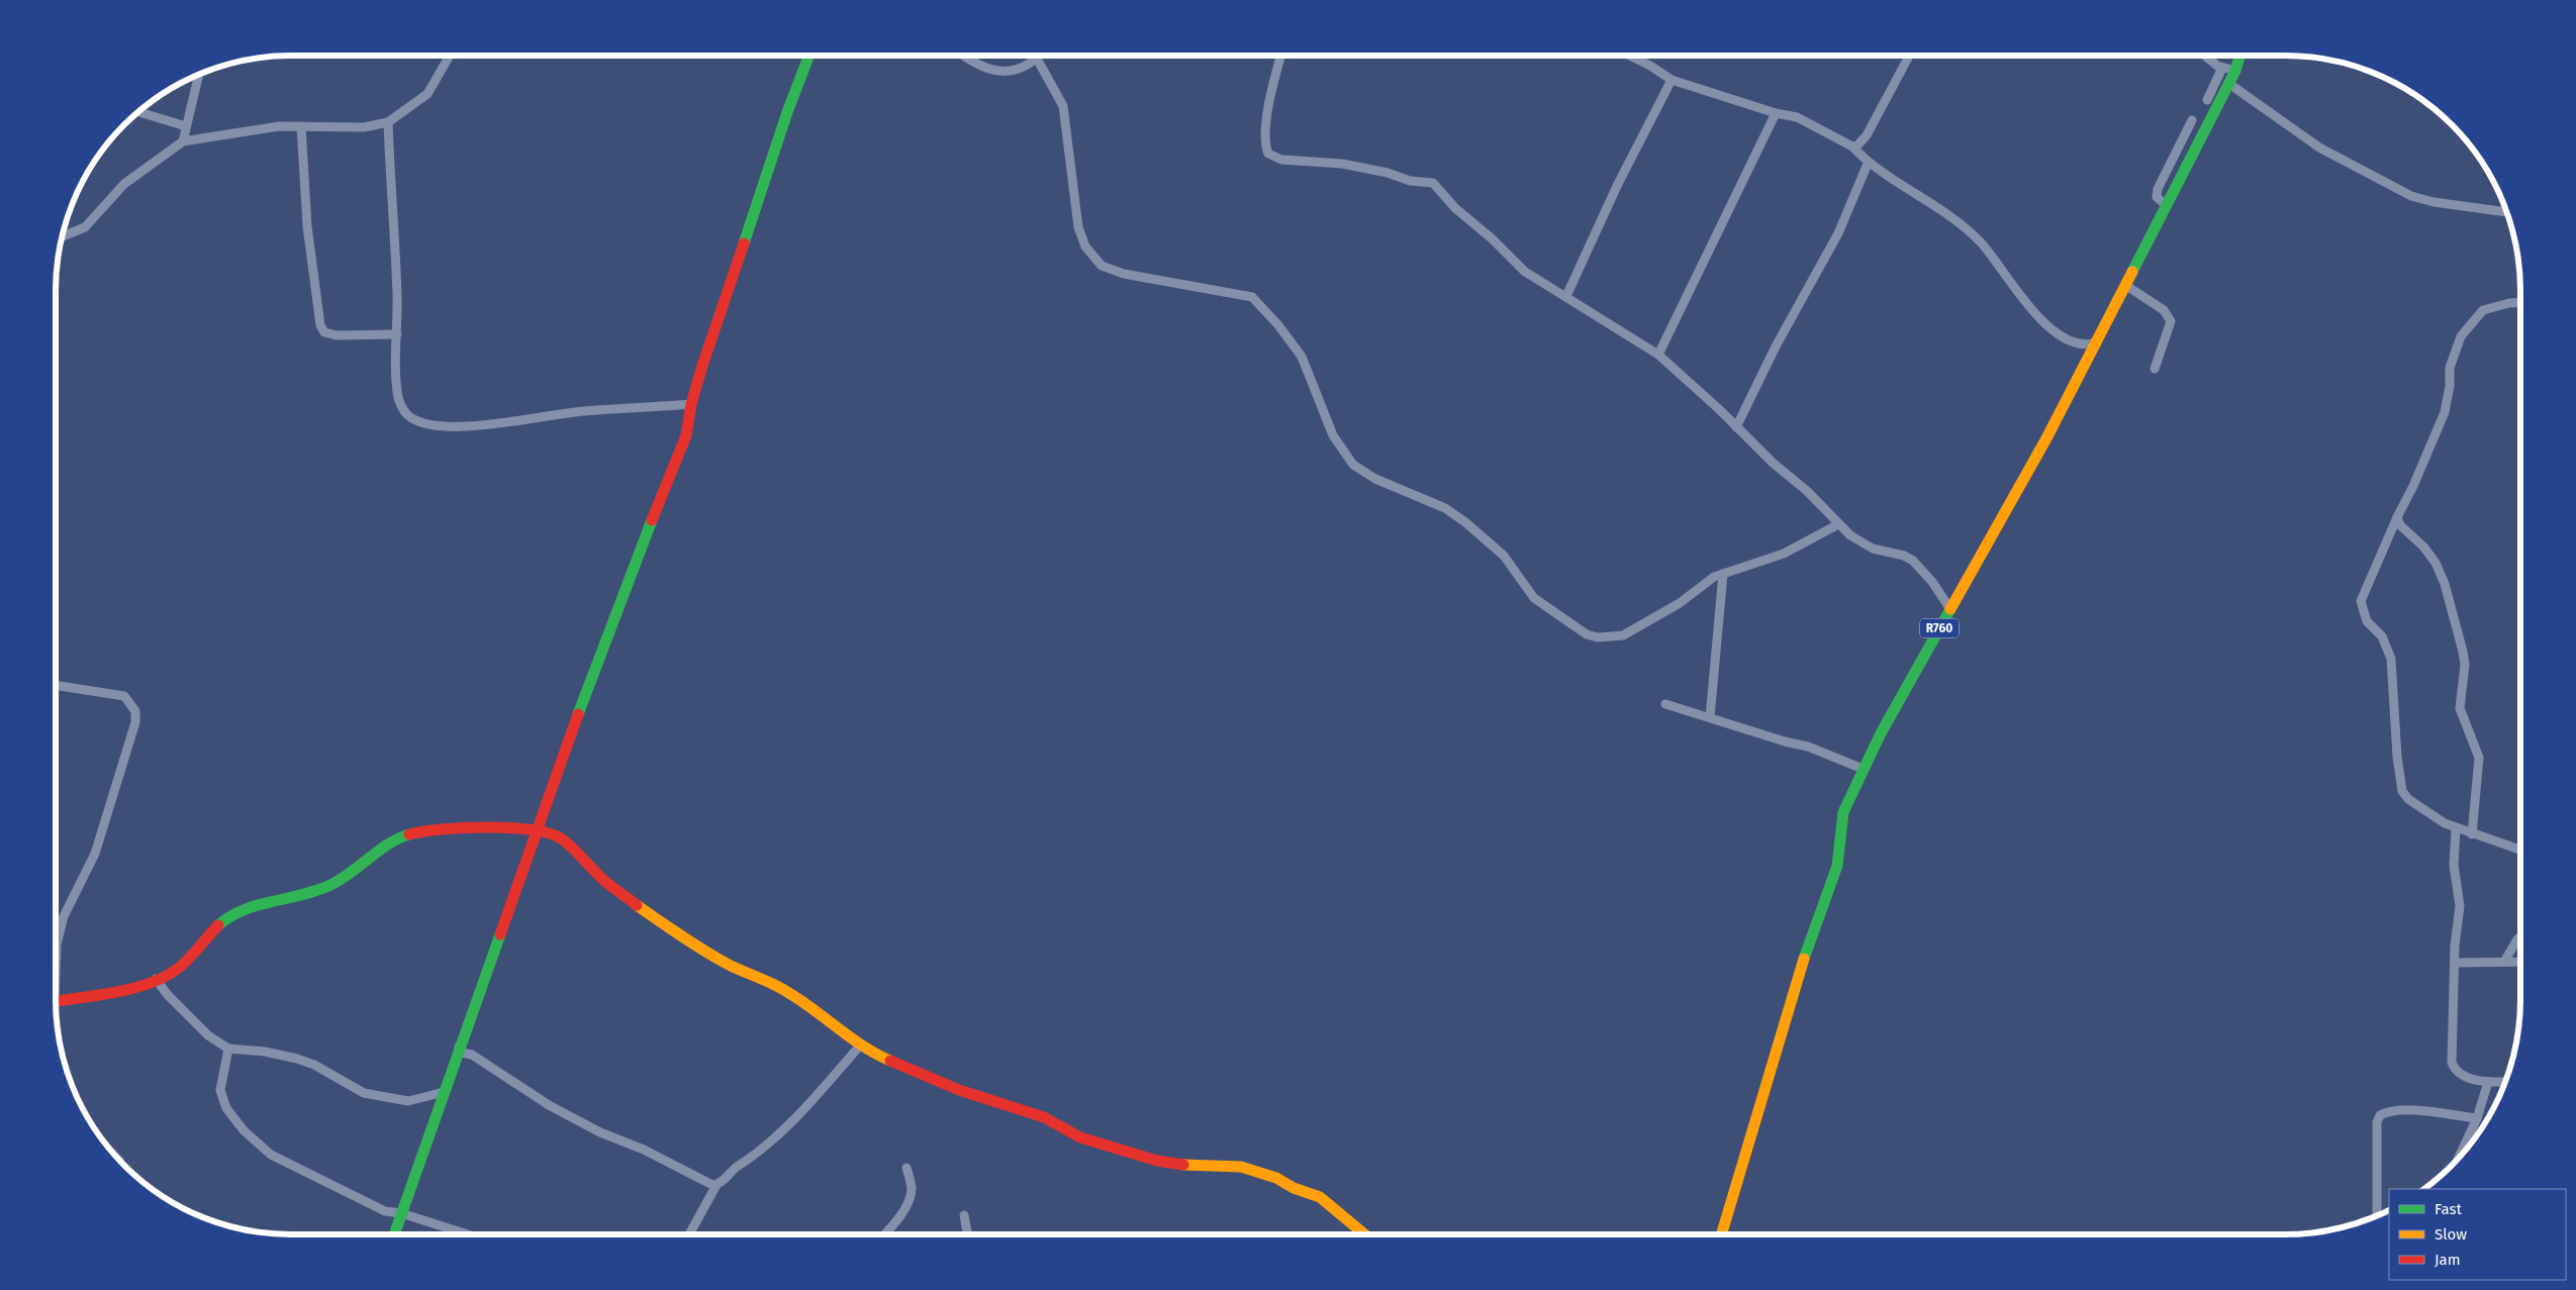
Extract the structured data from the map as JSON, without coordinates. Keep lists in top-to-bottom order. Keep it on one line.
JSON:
{"streets":{"street":["R760"]},"legend":["Fast","Slow","Jam"]}
